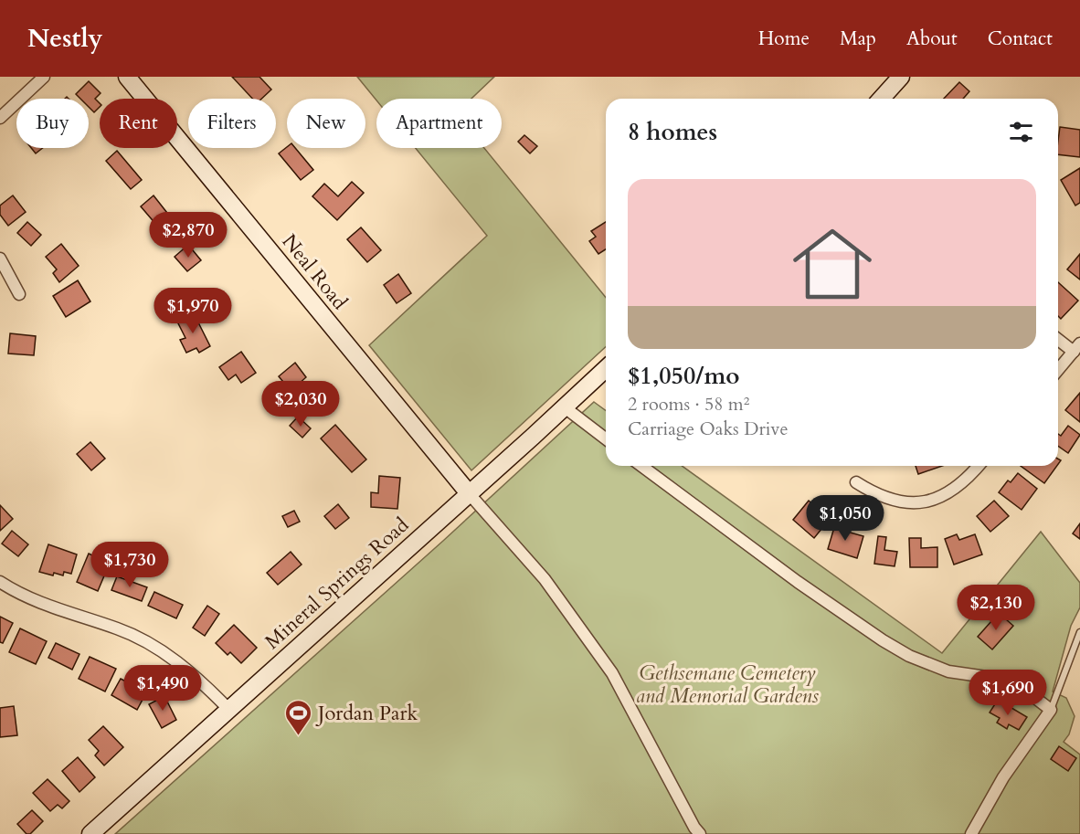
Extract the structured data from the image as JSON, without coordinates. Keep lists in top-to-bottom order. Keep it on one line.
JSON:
{"streets":{"street":["Neal Road","Mineral Springs Road"]},"crossings":[["Neal Road","Mineral Springs Road"]],"parks":["Gethsemane Cemetery and Memorial Gardens"],"places":{"sports":["Jordan Park"]},"page":{"header":"Nestly","nav":["Home","Map","About","Contact"],"chip":["Buy","Rent","Filters","New","Apartment"],"heading":"8 homes","list":[{"name":"$1,050/mo","note":"2 rooms · 58 m² · Carriage Oaks Drive"}],"price":["$2,870","$1,970","$2,030","$1,050","$1,730","$2,130","$1,490","$1,690"]}}
